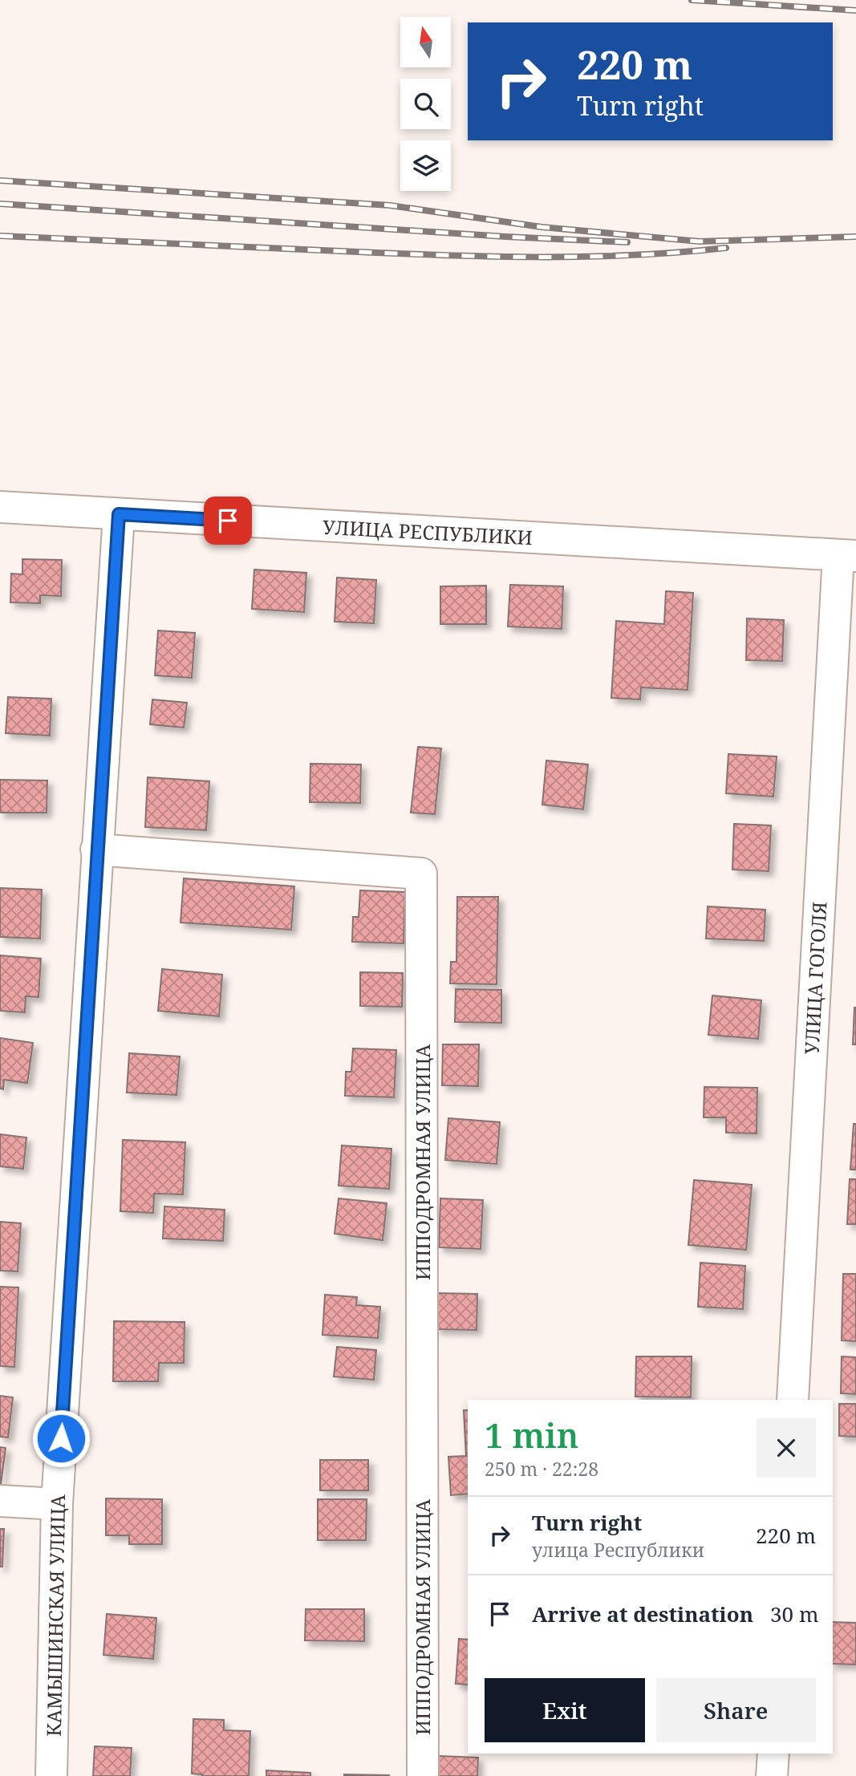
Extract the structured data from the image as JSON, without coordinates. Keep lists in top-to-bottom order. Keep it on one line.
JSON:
{"streets":{"street":["УЛИЦА РЕСПУБЛИКИ","УЛИЦА ГОГОЛЯ","ИППОДРОМНАЯ УЛИЦА","КАМЫШИНСКАЯ УЛИЦА"]},"crossings":[["УЛИЦА РЕСПУБЛИКИ","УЛИЦА ГОГОЛЯ"],["УЛИЦА РЕСПУБЛИКИ","КАМЫШИНСКАЯ УЛИЦА"],["ИППОДРОМНАЯ УЛИЦА","КАМЫШИНСКАЯ УЛИЦА"]],"north":"top","page":{"turn":["220 m","Turn right"],"heading":["1 min","250 m · 22:28"],"list":[{"name":"Turn right","note":"улица Республики","value":"220 m"},{"name":"Arrive at destination","value":"30 m"}],"buttons":["Exit","Share"]}}
